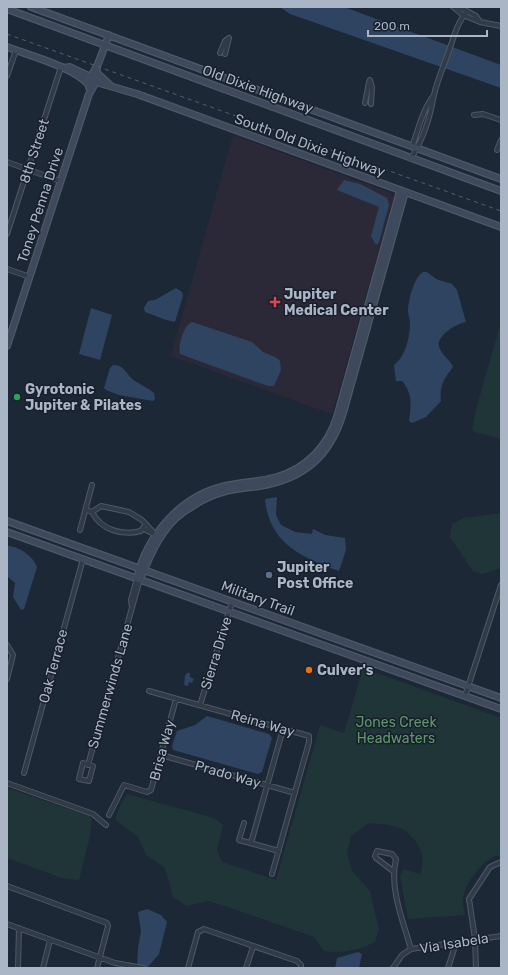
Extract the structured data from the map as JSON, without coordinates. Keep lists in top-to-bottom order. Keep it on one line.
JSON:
{"streets":{"main road":["Old Dixie Highway","South Old Dixie Highway","Toney Penna Drive","Military Trail"],"street":["8th Street","Sierra Drive","Oak Terrace","Summerwinds Lane","Reina Way","Brisa Way","Prado Way","Via Isabela"]},"crossings":[["Old Dixie Highway","Toney Penna Drive"],["South Old Dixie Highway","Toney Penna Drive"],["Military Trail","Sierra Drive"],["Military Trail","Oak Terrace"],["Military Trail","Summerwinds Lane"],["Sierra Drive","Reina Way"],["Reina Way","Brisa Way"],["Reina Way","Prado Way"],["Brisa Way","Prado Way"]],"parks":["Jones Creek Headwaters"],"places":{"health":["Jupiter Medical Center"],"other":["Gyrotonic Jupiter & Pilates","Jupiter Post Office","Culver's"]},"scale_bar":"200 m"}
